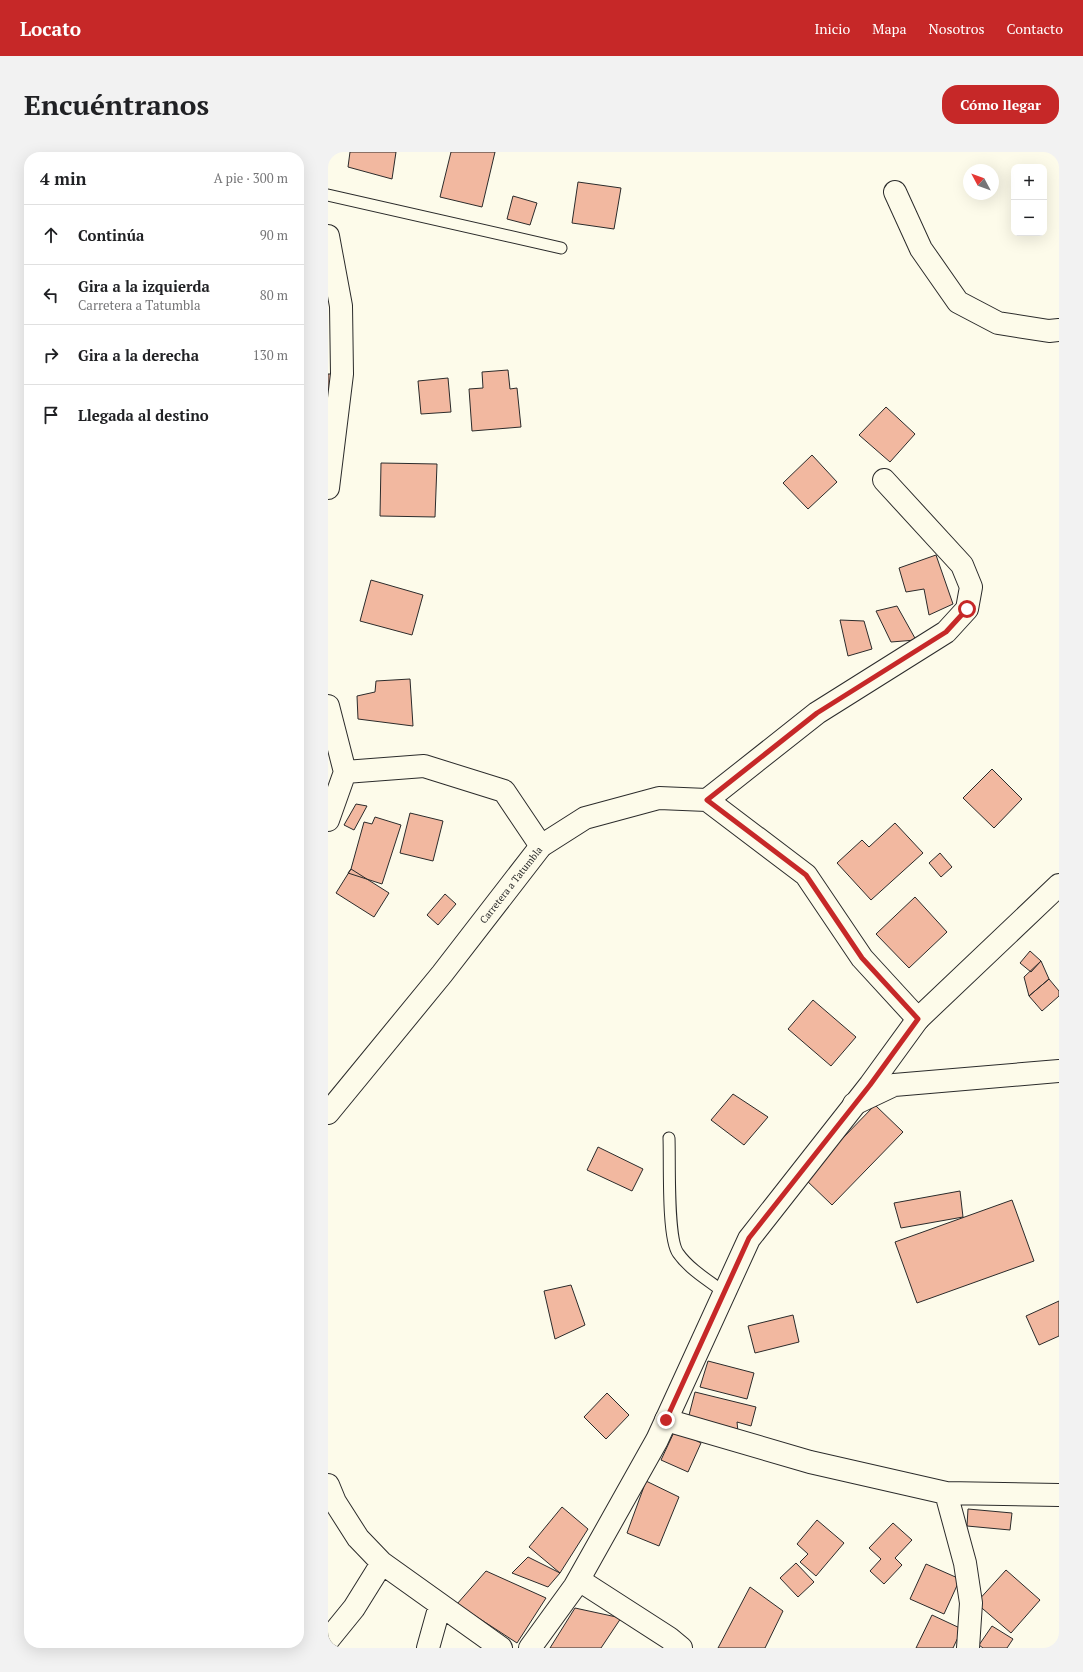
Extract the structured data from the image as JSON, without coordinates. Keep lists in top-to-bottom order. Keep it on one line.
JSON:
{"streets":{"street":["Carretera a Tatumbla"]},"north":"top left","page":{"header":"Locato","nav":["Inicio","Mapa","Nosotros","Contacto"],"buttons":"Cómo llegar","title":"Encuéntranos","heading":["4 min","A pie · 300 m"],"map_buttons":["+","−"],"list":[["Continúa","90 m"],["Gira a la izquierda","Carretera a Tatumbla","80 m"],["Gira a la derecha","130 m"],"Llegada al destino"]}}
